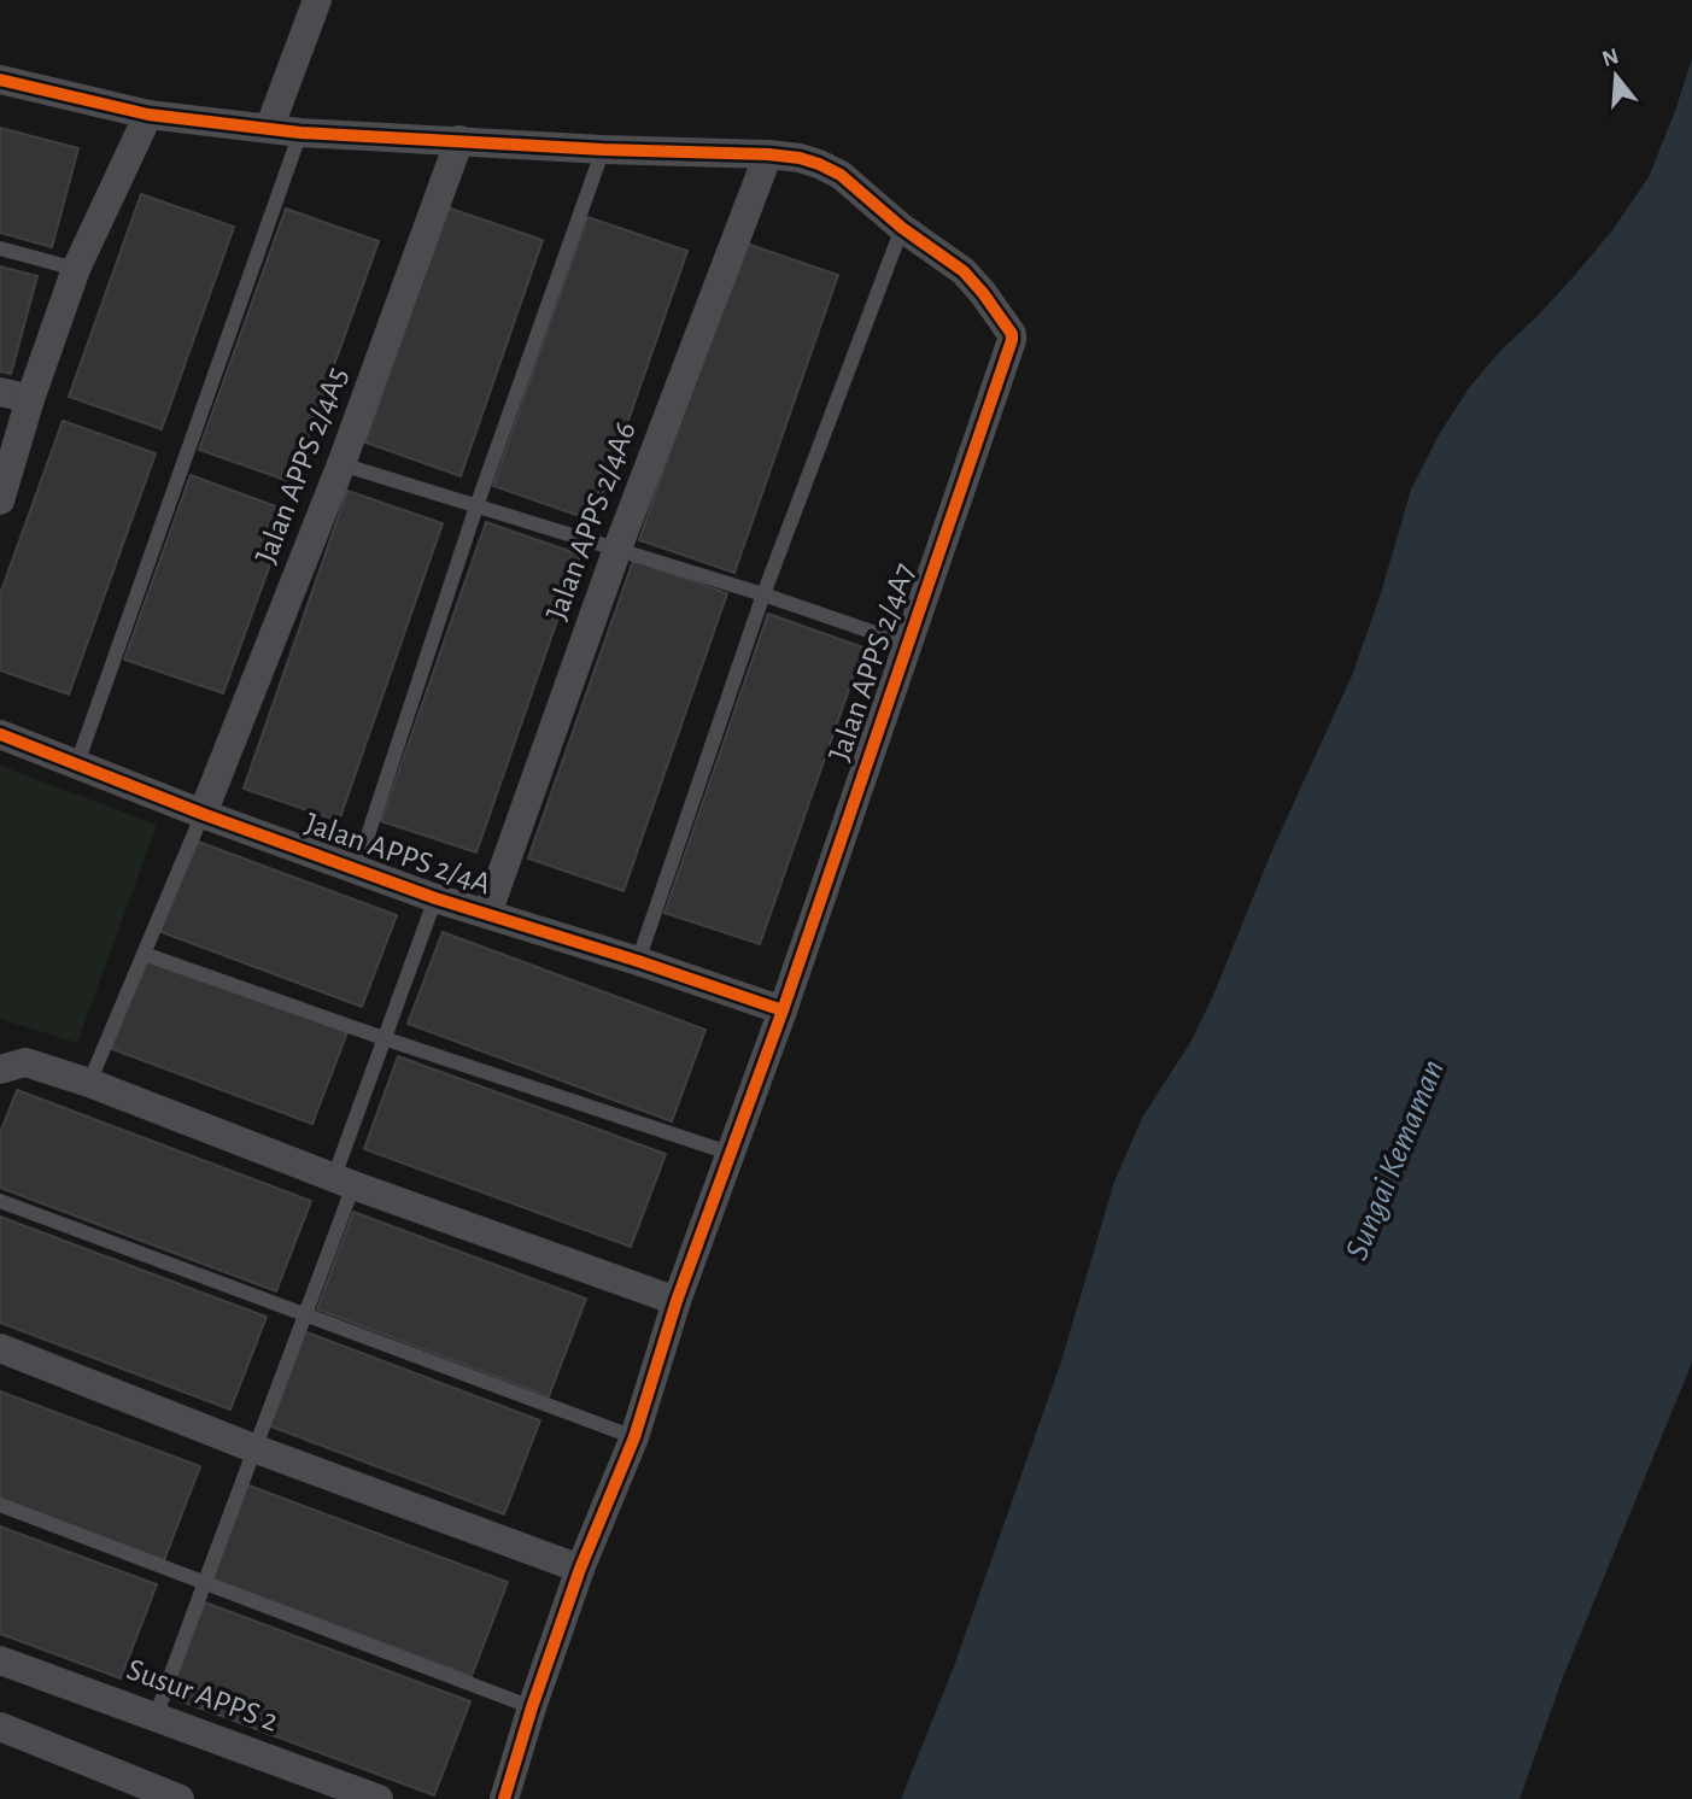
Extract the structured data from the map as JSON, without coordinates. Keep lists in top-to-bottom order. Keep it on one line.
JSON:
{"streets":{"street":["Jalan APPS 2/4A5","Jalan APPS 2/4A6","Jalan APPS 2/4A7","Jalan APPS 2/4A","Susur APPS 2"]},"crossings":[["Jalan APPS 2/4A5","Jalan APPS 2/4A"],["Jalan APPS 2/4A6","Jalan APPS 2/4A"],["Jalan APPS 2/4A7","Jalan APPS 2/4A"]],"water":["Sungai Kemaman"],"north":"top"}
